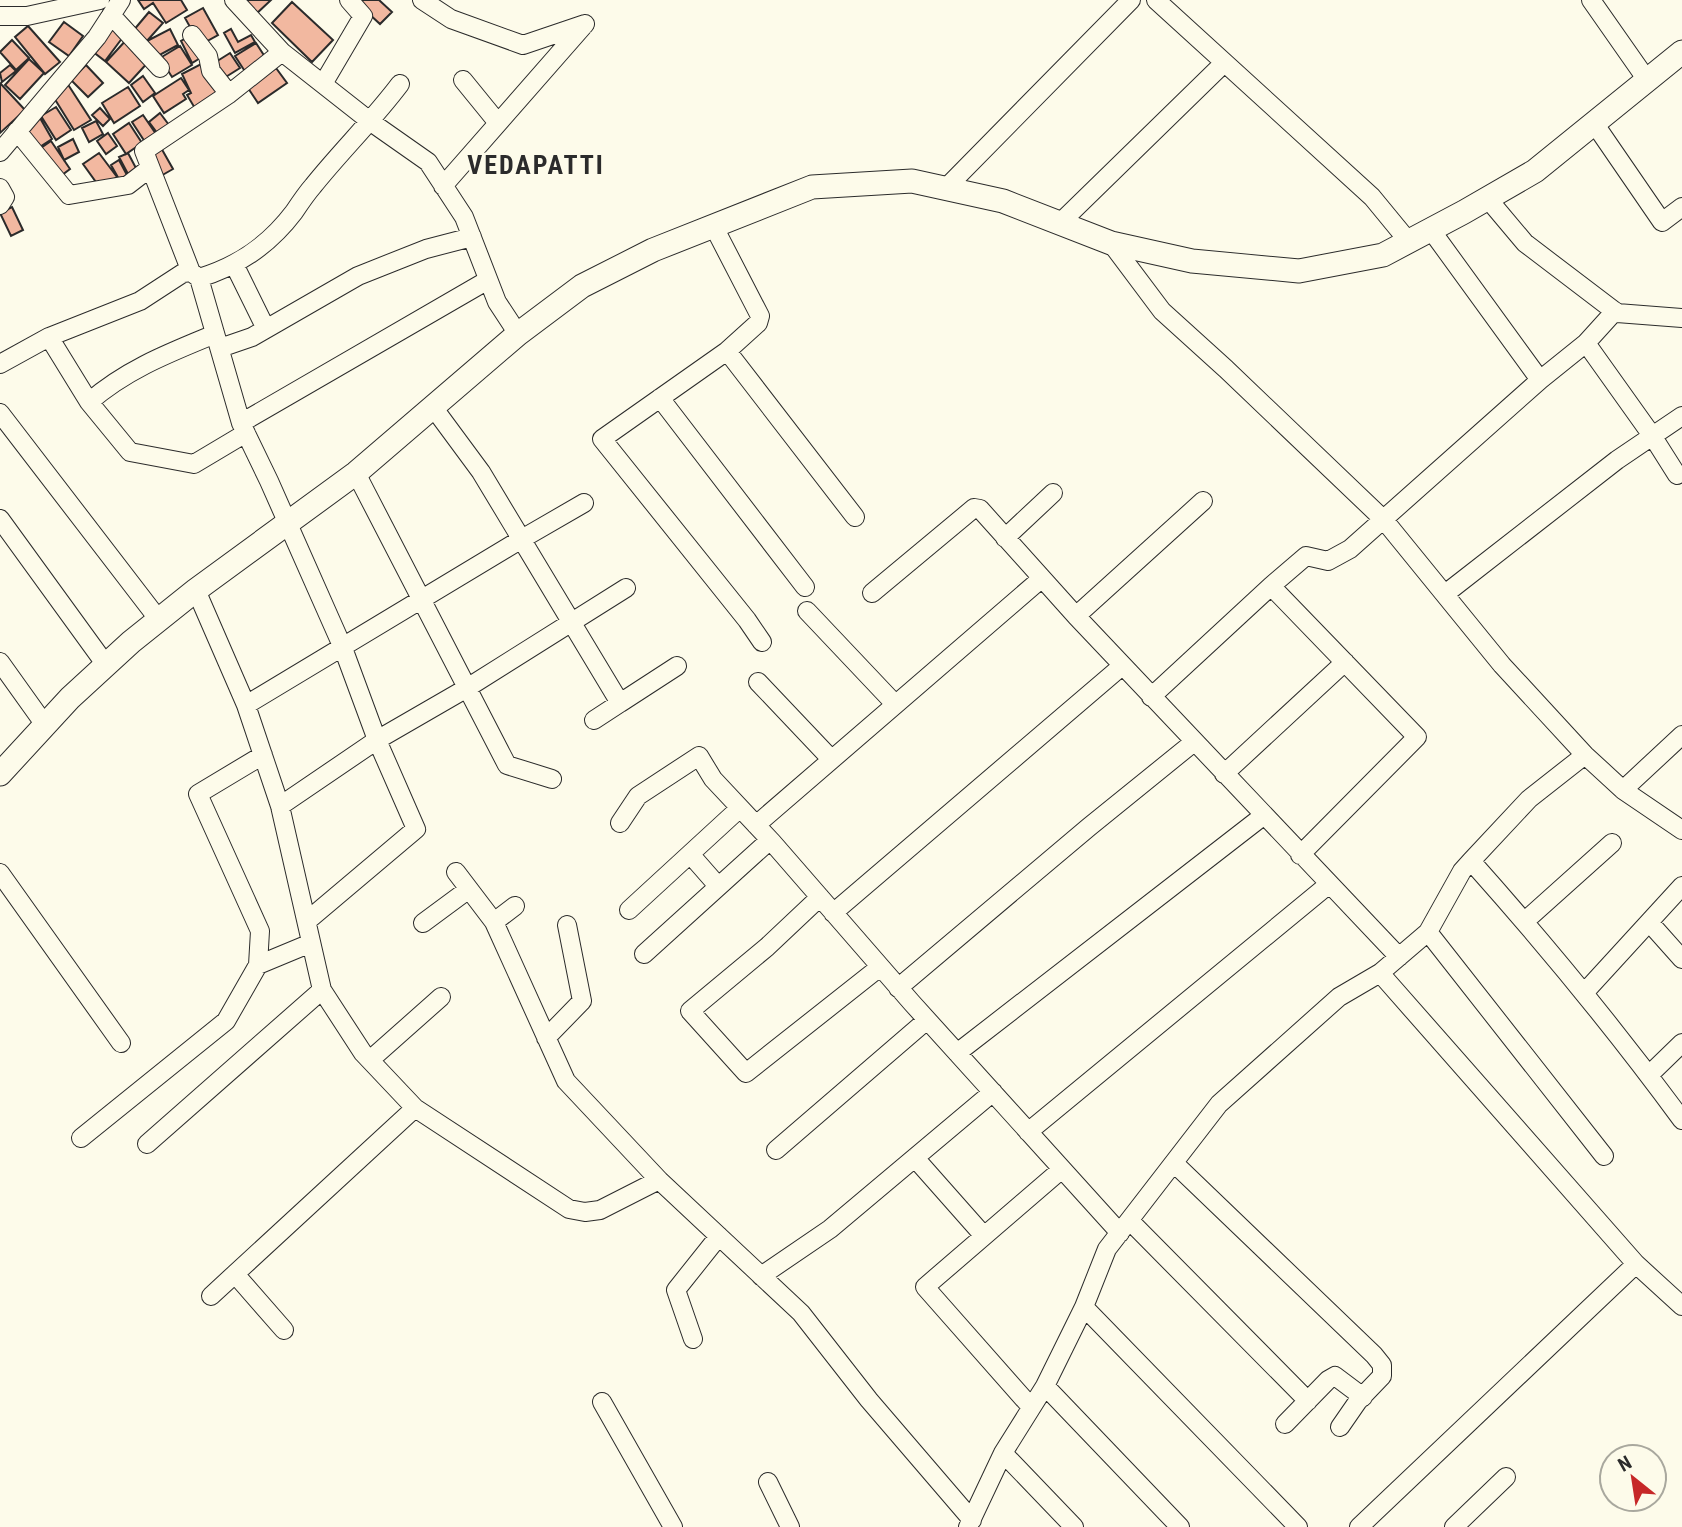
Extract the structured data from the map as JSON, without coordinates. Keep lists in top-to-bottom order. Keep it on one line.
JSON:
{"districts":["VEDAPATTI"],"north":"top left"}
